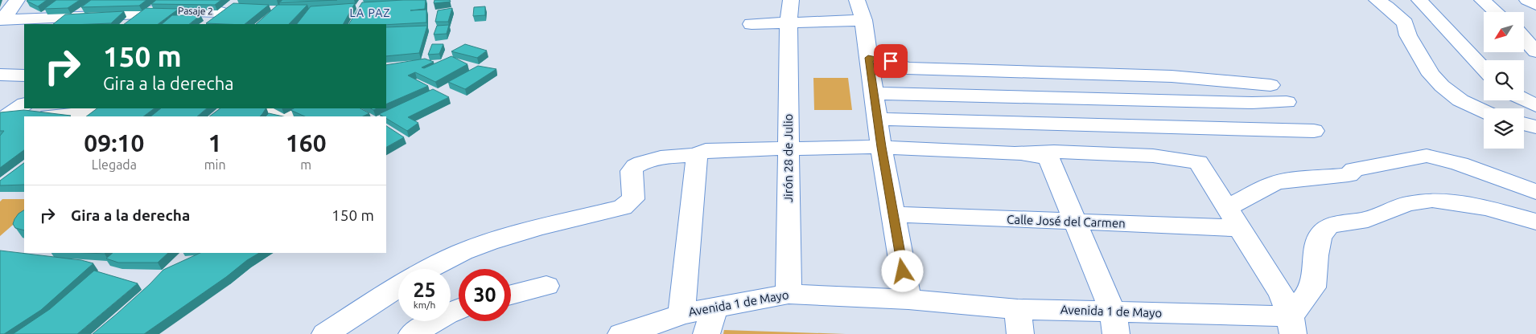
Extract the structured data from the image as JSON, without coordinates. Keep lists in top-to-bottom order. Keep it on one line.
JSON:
{"streets":{"street":["Pasaje 2","Jirón 28 de Julio","Calle José del Carmen","Avenida 1 de Mayo"]},"crossings":[["Jirón 28 de Julio","Avenida 1 de Mayo"]],"districts":["LA PAZ"],"north":"bottom left","page":{"turn":["150 m","Gira a la derecha"],"eta":["09:10","Llegada","1","min","160","m"],"list":[{"name":"Gira a la derecha","value":"150 m"}],"speed":"25 km/h","limit":"30"}}
